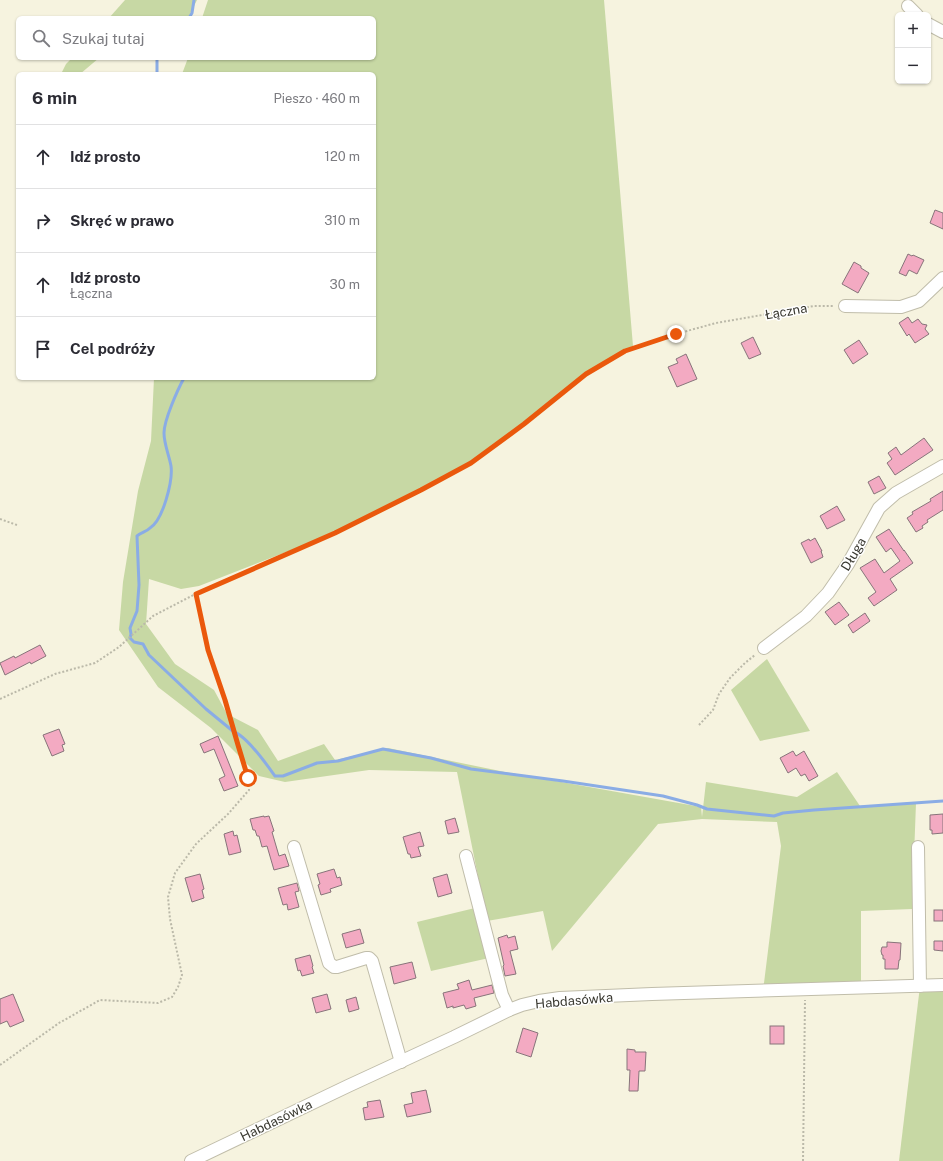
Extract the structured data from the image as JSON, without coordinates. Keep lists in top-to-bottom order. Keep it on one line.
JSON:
{"streets":{"street":["Długa","Habdasówka"],"path":["Łączna"]},"page":{"map_buttons":["+","−"],"search":"Szukaj tutaj","heading":["6 min","Pieszo · 460 m"],"list":[["Idź prosto","120 m"],["Skręć w prawo","310 m"],["Idź prosto","Łączna","30 m"],"Cel podróży"]}}
